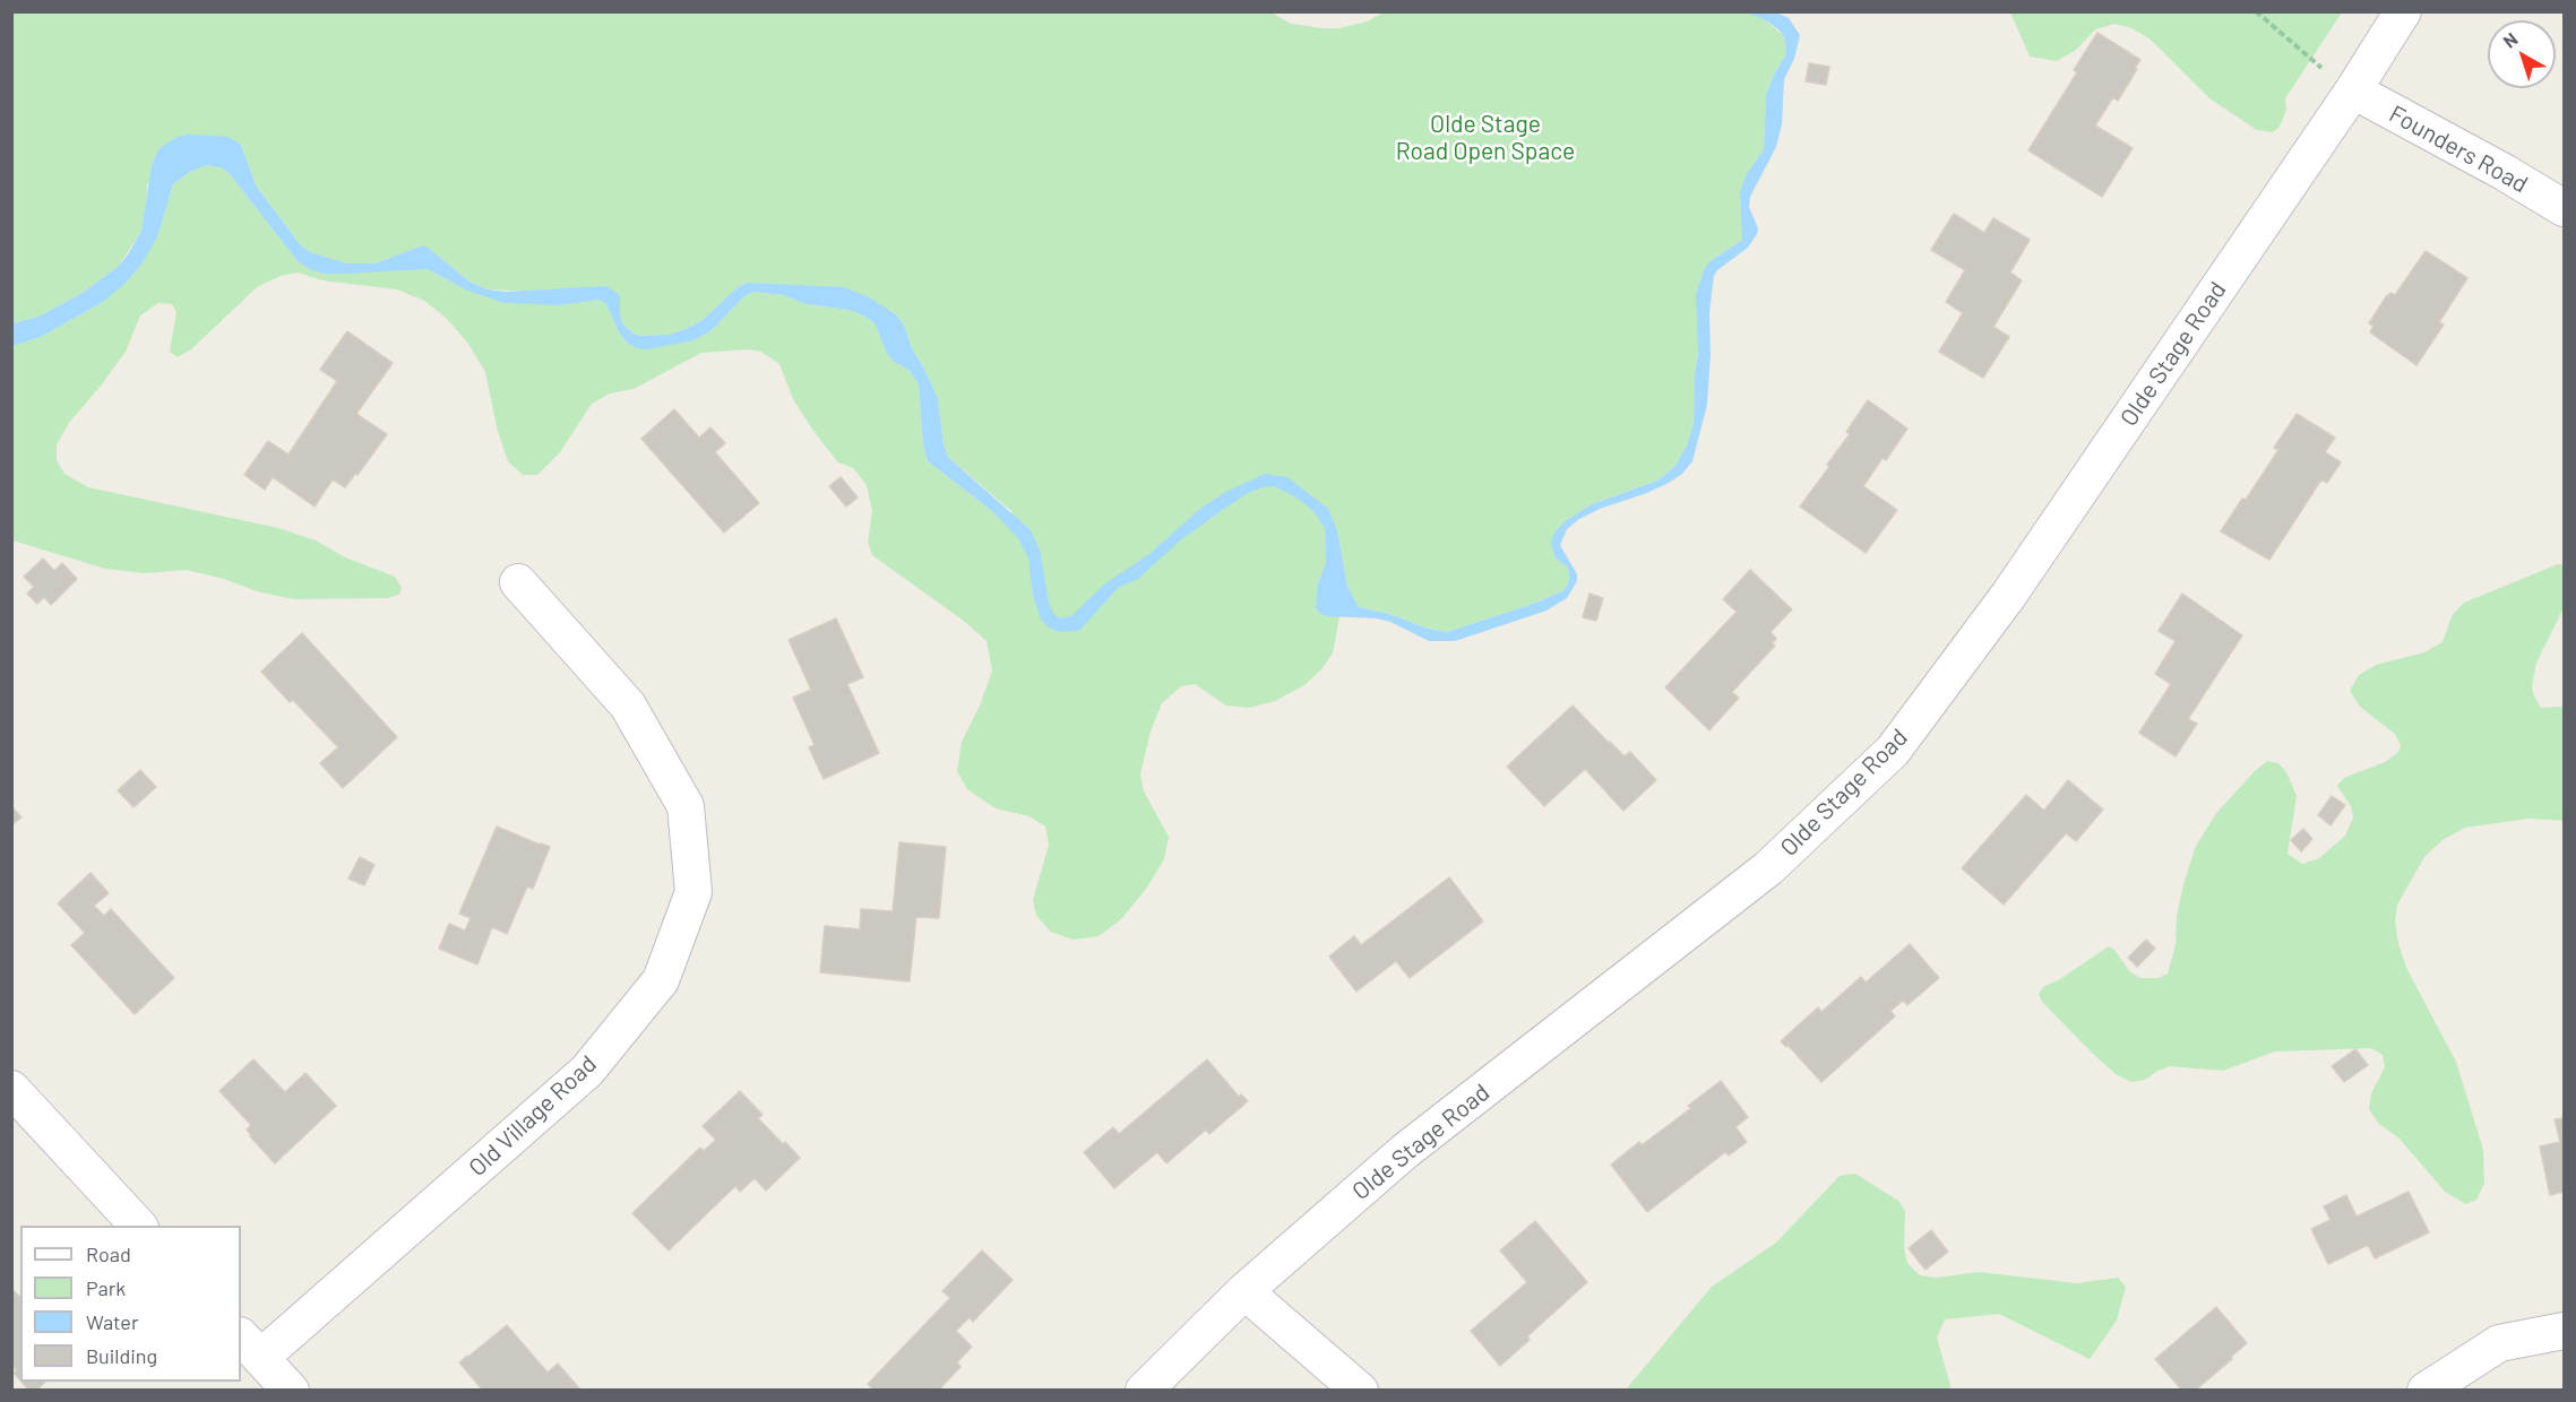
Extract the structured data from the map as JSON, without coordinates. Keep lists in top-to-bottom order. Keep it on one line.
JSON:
{"streets":{"street":["Founders Road","Olde Stage Road","Old Village Road"]},"crossings":[["Founders Road","Olde Stage Road"]],"parks":["Olde Stage Road Open Space"],"legend":["Road","Park","Water","Building"],"north":"top left"}
